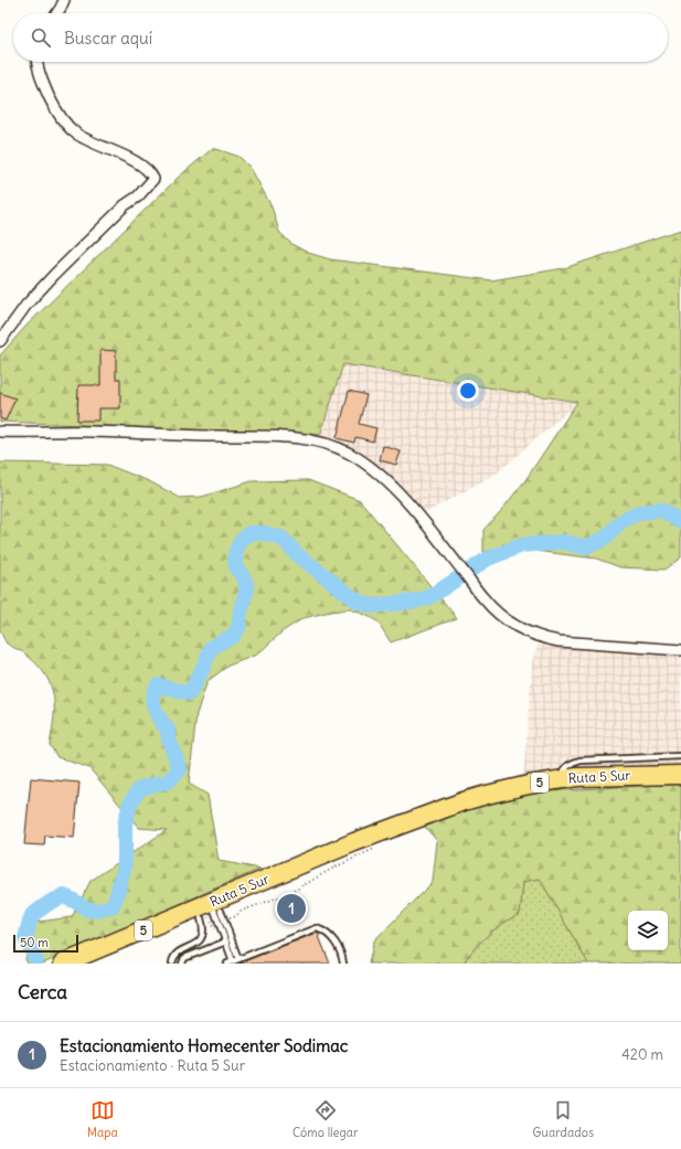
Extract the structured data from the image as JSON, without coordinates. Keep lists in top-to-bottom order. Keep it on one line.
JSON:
{"streets":{"highway":["Ruta 5 Sur","5"]},"crossings":[["Ruta 5 Sur","5"]],"scale_bar":"50 m","page":{"search":"Buscar aquí","pins":"1","scale":"50 m","heading":"Cerca","list":[{"mark":"1","name":"Estacionamiento Homecenter Sodimac","note":"Estacionamiento · Ruta 5 Sur","value":"420 m"}],"nav":["Mapa","Cómo llegar","Guardados"]}}
